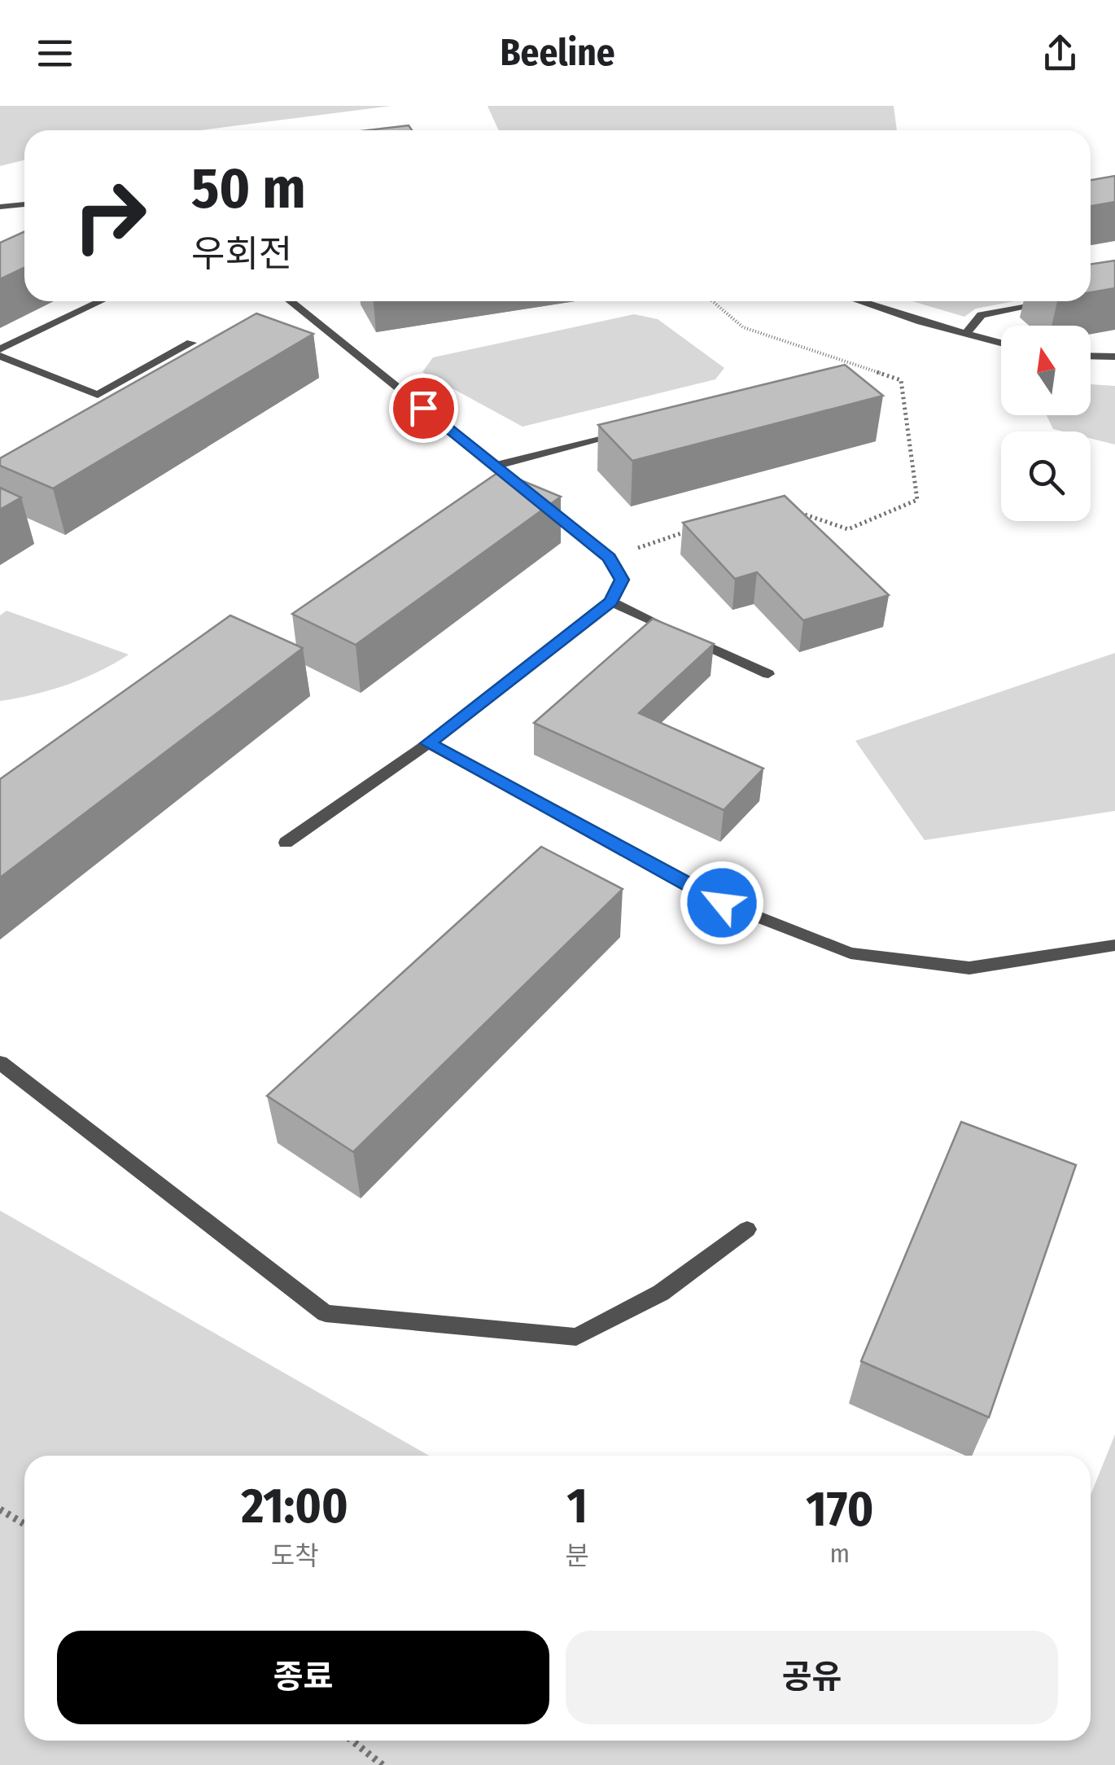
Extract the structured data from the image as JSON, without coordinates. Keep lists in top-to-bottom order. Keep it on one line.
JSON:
{"north":"top","page":{"header":"Beeline","turn":["50 m","우회전"],"eta":["21:00","도착","1","분","170","m"],"buttons":["종료","공유"]}}
